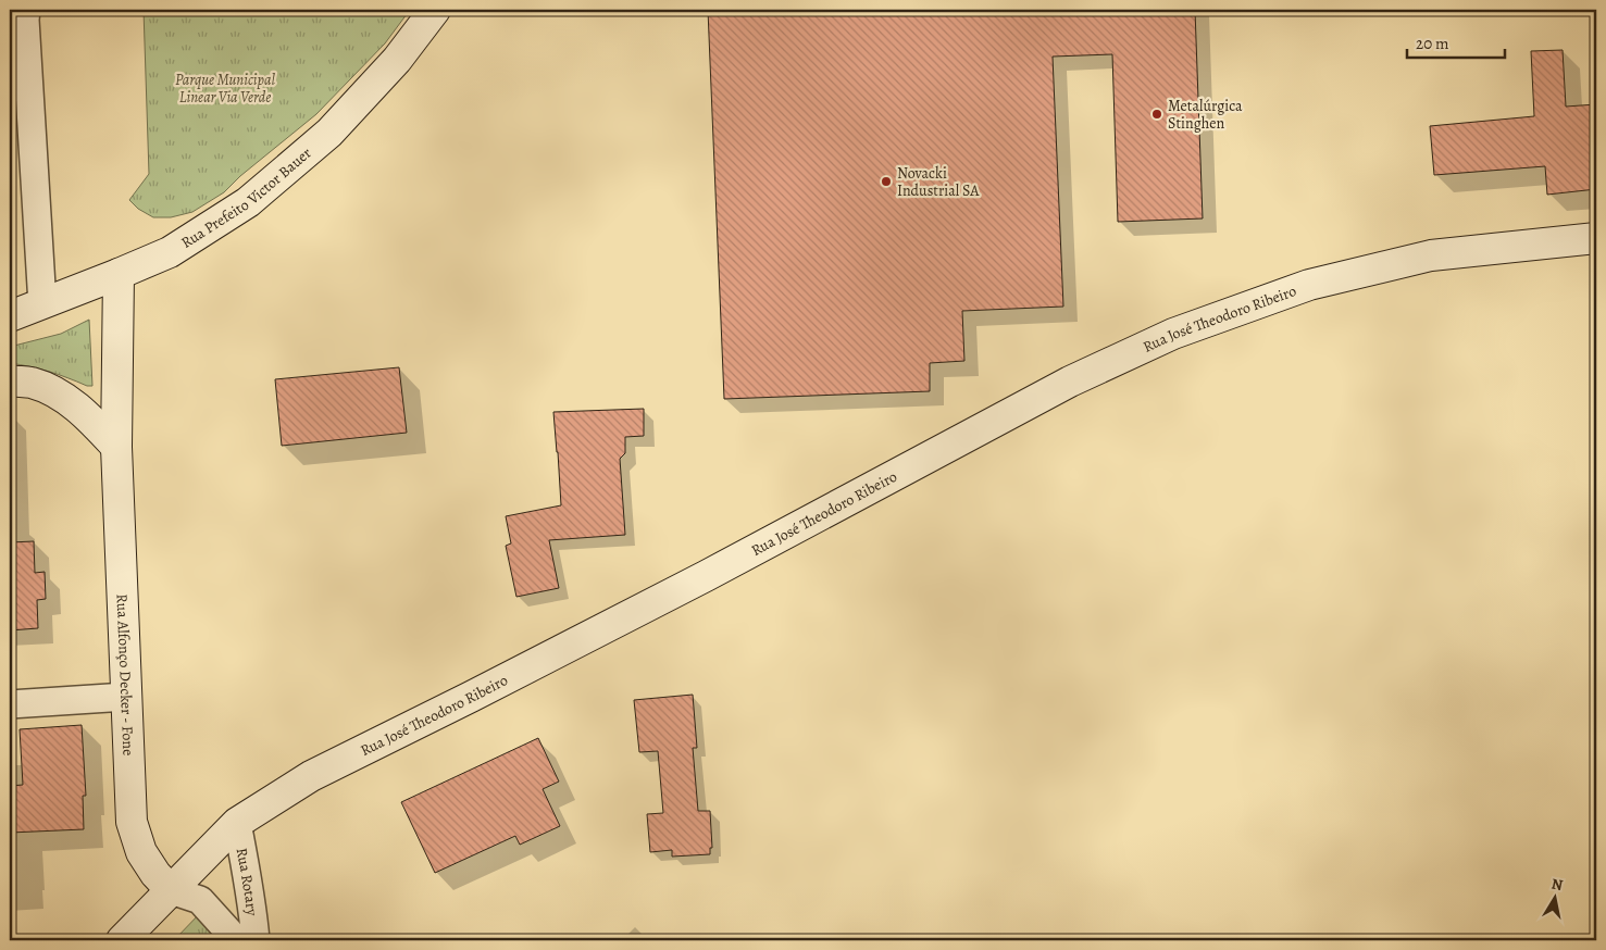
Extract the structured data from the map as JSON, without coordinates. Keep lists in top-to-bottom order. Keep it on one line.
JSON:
{"streets":{"main road":["Rua Prefeito Victor Bauer","Rua José Theodoro Ribeiro","Rua Alfonço Decker - Fone"],"street":["Rua Rotary"]},"crossings":[["Rua Prefeito Victor Bauer","Rua Alfonço Decker - Fone"],["Rua José Theodoro Ribeiro","Rua Alfonço Decker - Fone"],["Rua José Theodoro Ribeiro","Rua Rotary"],["Rua Alfonço Decker - Fone","Rua Rotary"]],"parks":["Parque Municipal Linear Via Verde"],"places":["Metalúrgica Stinghen","Novacki Industrial SA"],"scale_bar":"20 m","north":"top"}
